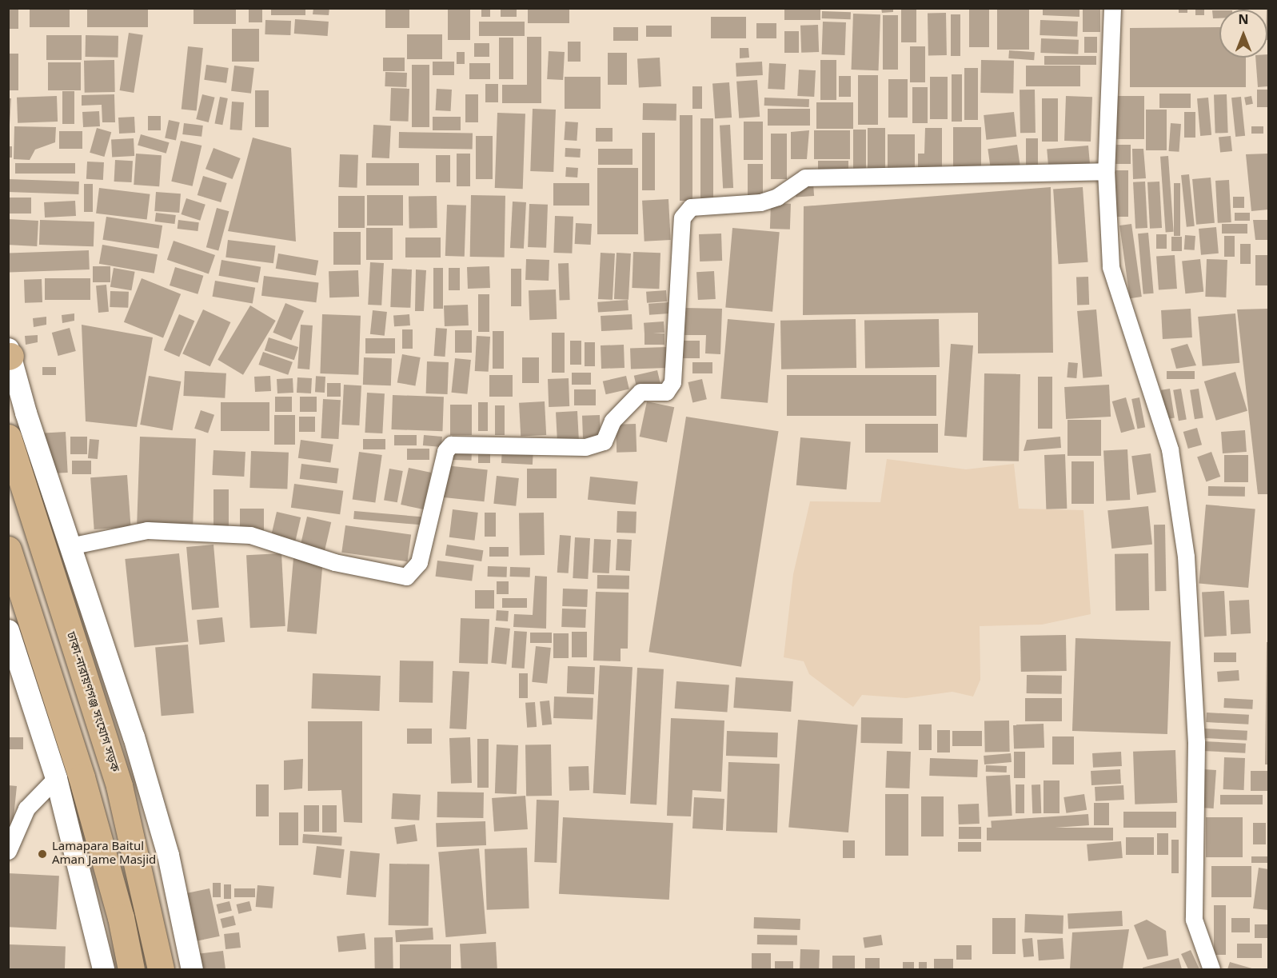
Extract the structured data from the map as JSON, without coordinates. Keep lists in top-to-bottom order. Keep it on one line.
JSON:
{"streets":{"main road":["ঢাকা-নারায়ণগঞ্জ সংযোগ সড়ক"]},"places":["Lamapara Baitul Aman Jame Masjid"],"north":"top"}
